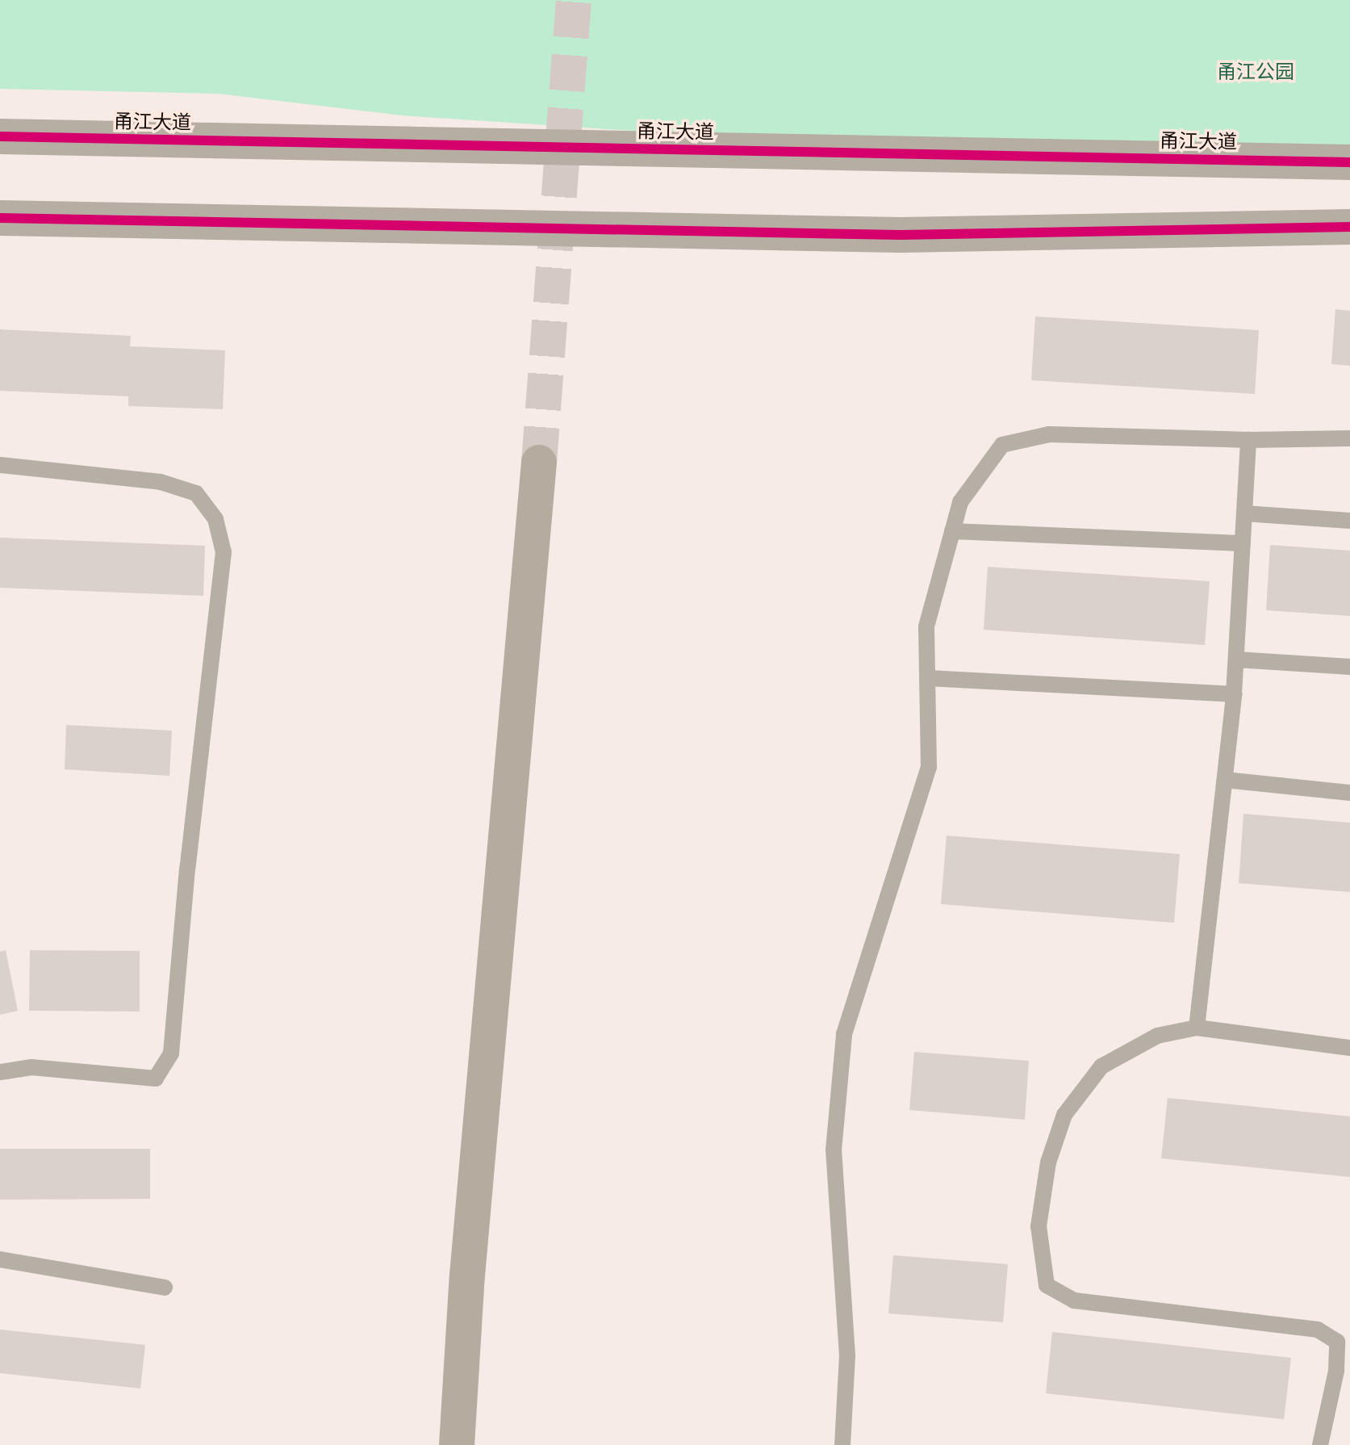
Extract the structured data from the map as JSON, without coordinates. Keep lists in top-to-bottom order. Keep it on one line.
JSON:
{"streets":{"main road":["甬江大道"]},"parks":["甬江公园"]}
